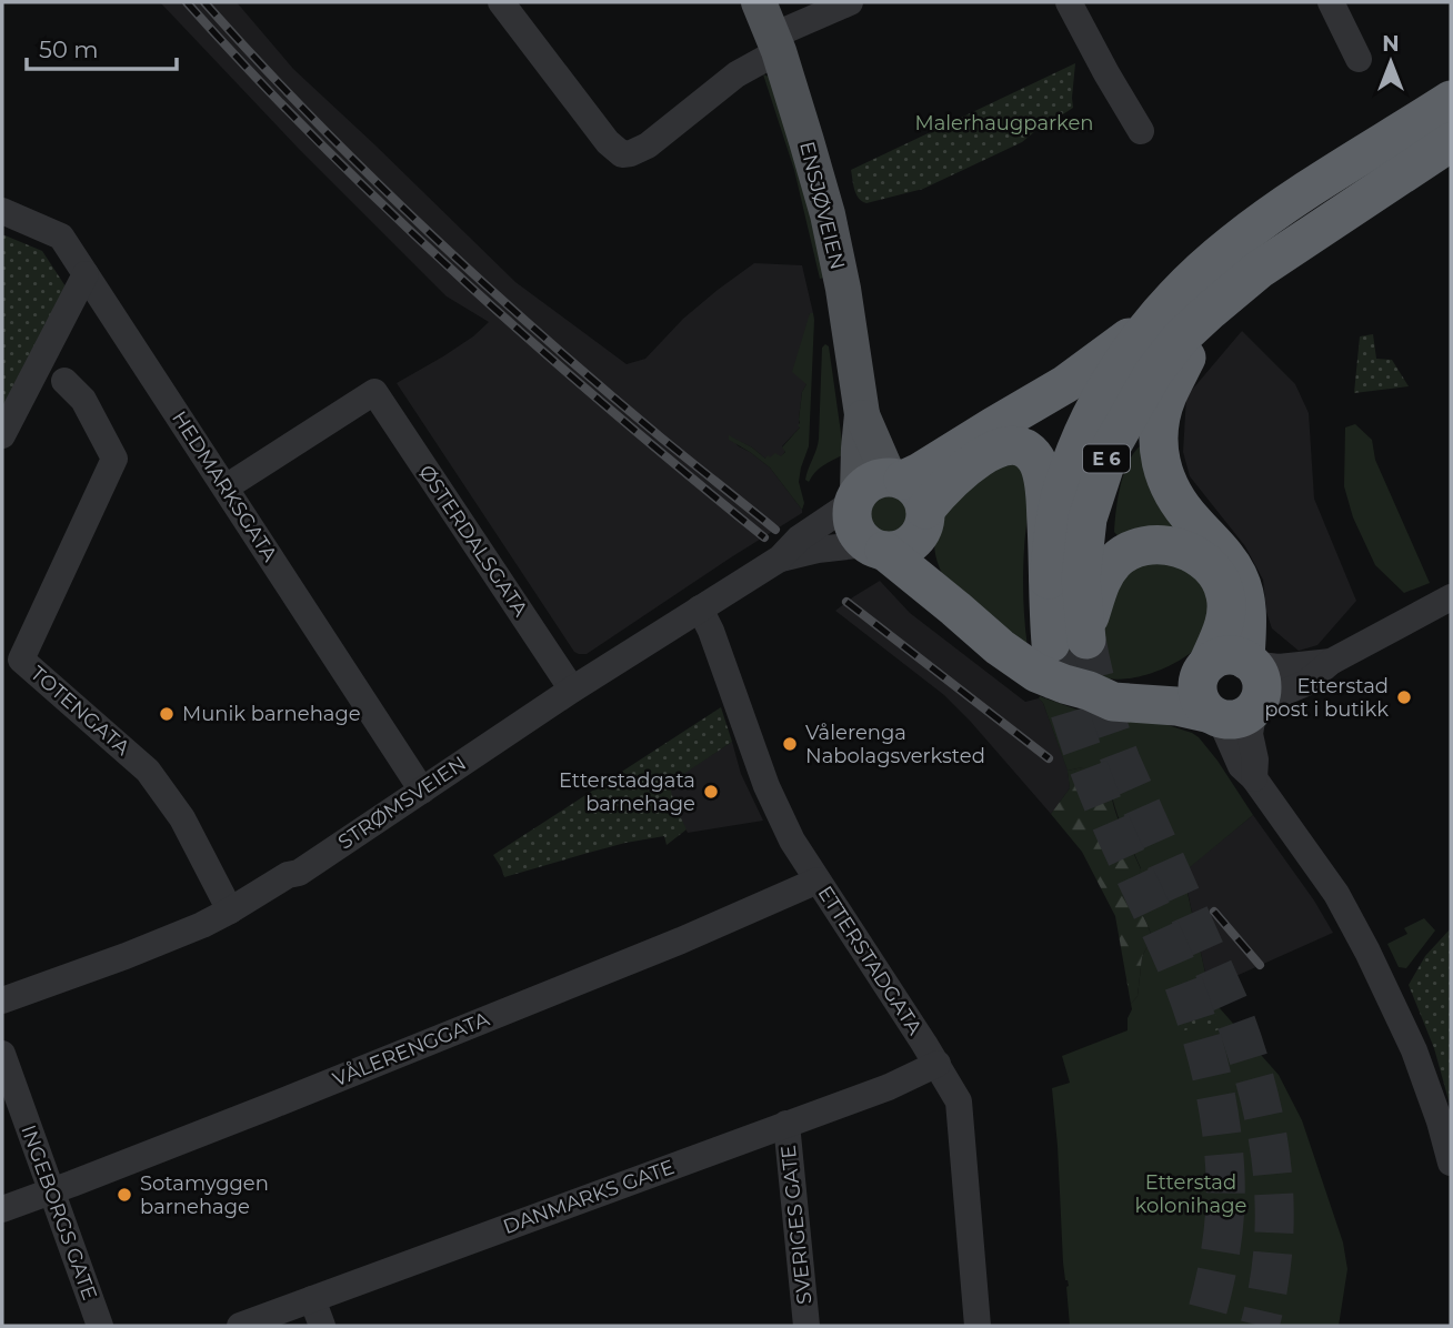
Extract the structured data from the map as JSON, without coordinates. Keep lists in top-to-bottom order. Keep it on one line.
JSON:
{"streets":{"highway":["E 6","STRØMSVEIEN"],"main road":["ENSJØVEIEN"],"street":["HEDMARKSGATA","ØSTERDALSGATA","TOTENGATA","ETTERSTADGATA","VÅLERENGGATA","DANMARKS GATE","INGEBORGS GATE","SVERIGES GATE"]},"crossings":[["ENSJØVEIEN","E 6"],["ENSJØVEIEN","STRØMSVEIEN"],["E 6","STRØMSVEIEN"],["HEDMARKSGATA","ØSTERDALSGATA"],["HEDMARKSGATA","STRØMSVEIEN"],["ØSTERDALSGATA","STRØMSVEIEN"],["TOTENGATA","STRØMSVEIEN"],["STRØMSVEIEN","ETTERSTADGATA"],["ETTERSTADGATA","VÅLERENGGATA"],["ETTERSTADGATA","DANMARKS GATE"],["VÅLERENGGATA","INGEBORGS GATE"],["DANMARKS GATE","SVERIGES GATE"]],"parks":["Malerhaugparken","Etterstad kolonihage"],"places":["Etterstad post i butikk","Munik barnehage","Vålerenga Nabolagsverksted","Etterstadgata barnehage","Sotamyggen barnehage"],"scale_bar":"50 m","north":"top"}
